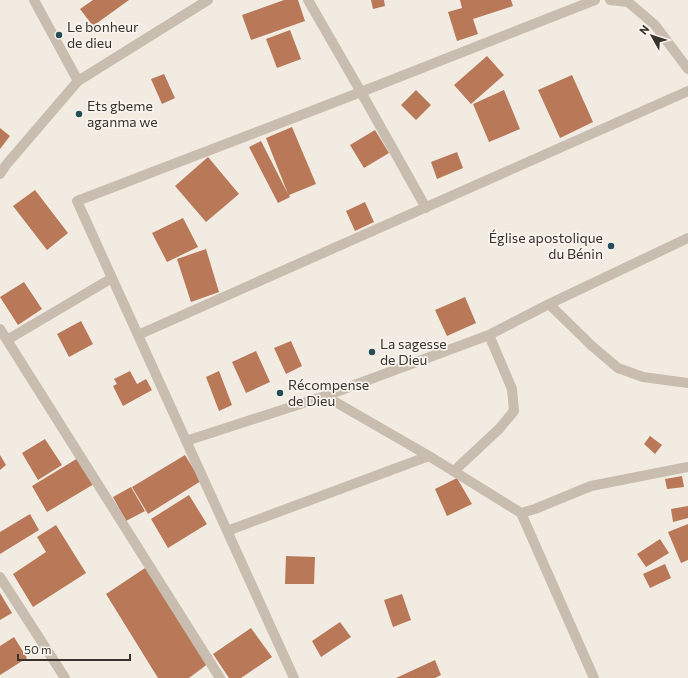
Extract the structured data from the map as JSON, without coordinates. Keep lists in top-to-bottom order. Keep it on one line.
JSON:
{"places":["Le bonheur de dieu","Ets gbeme aganma we","Église apostolique du Bénin","La sagesse de Dieu","Récompense de Dieu"],"scale_bar":"50 m","north":"top left"}
